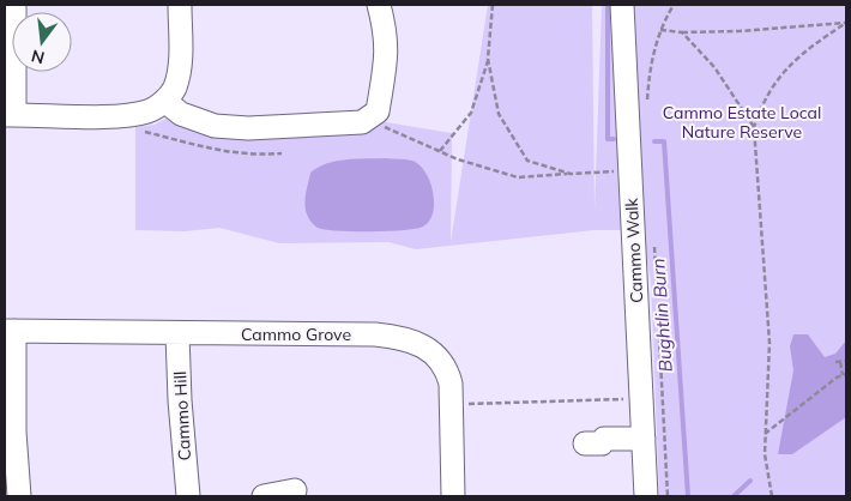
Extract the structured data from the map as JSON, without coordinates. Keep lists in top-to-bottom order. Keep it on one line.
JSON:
{"streets":{"street":["Cammo Walk","Cammo Grove","Cammo Hill"]},"crossings":[["Cammo Grove","Cammo Hill"]],"water":["Bughtlin Burn"],"parks":["Cammo Estate Local Nature Reserve"],"north":"bottom"}
